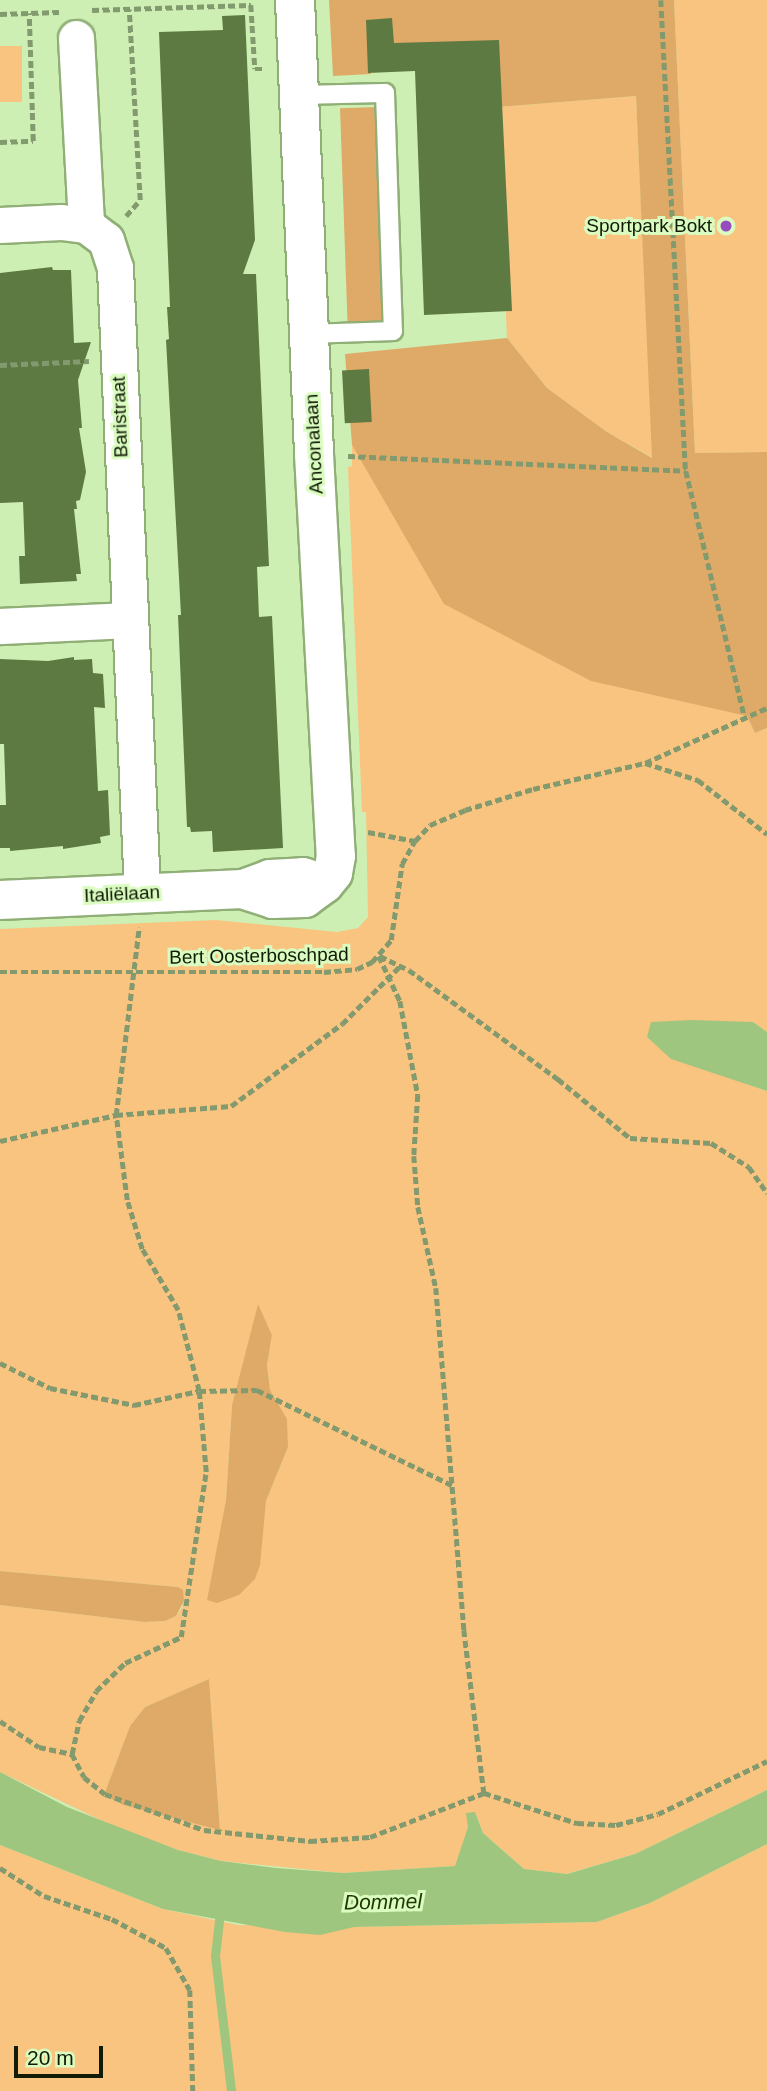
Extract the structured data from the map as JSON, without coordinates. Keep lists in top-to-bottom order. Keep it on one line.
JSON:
{"streets":{"street":["Baristraat","Anconalaan","Italiëlaan"],"path":["Bert Oosterboschpad"]},"crossings":[["Baristraat","Italiëlaan"],["Anconalaan","Italiëlaan"]],"water":["Dommel"],"places":["Sportpark Bokt"],"scale_bar":"20 m"}
